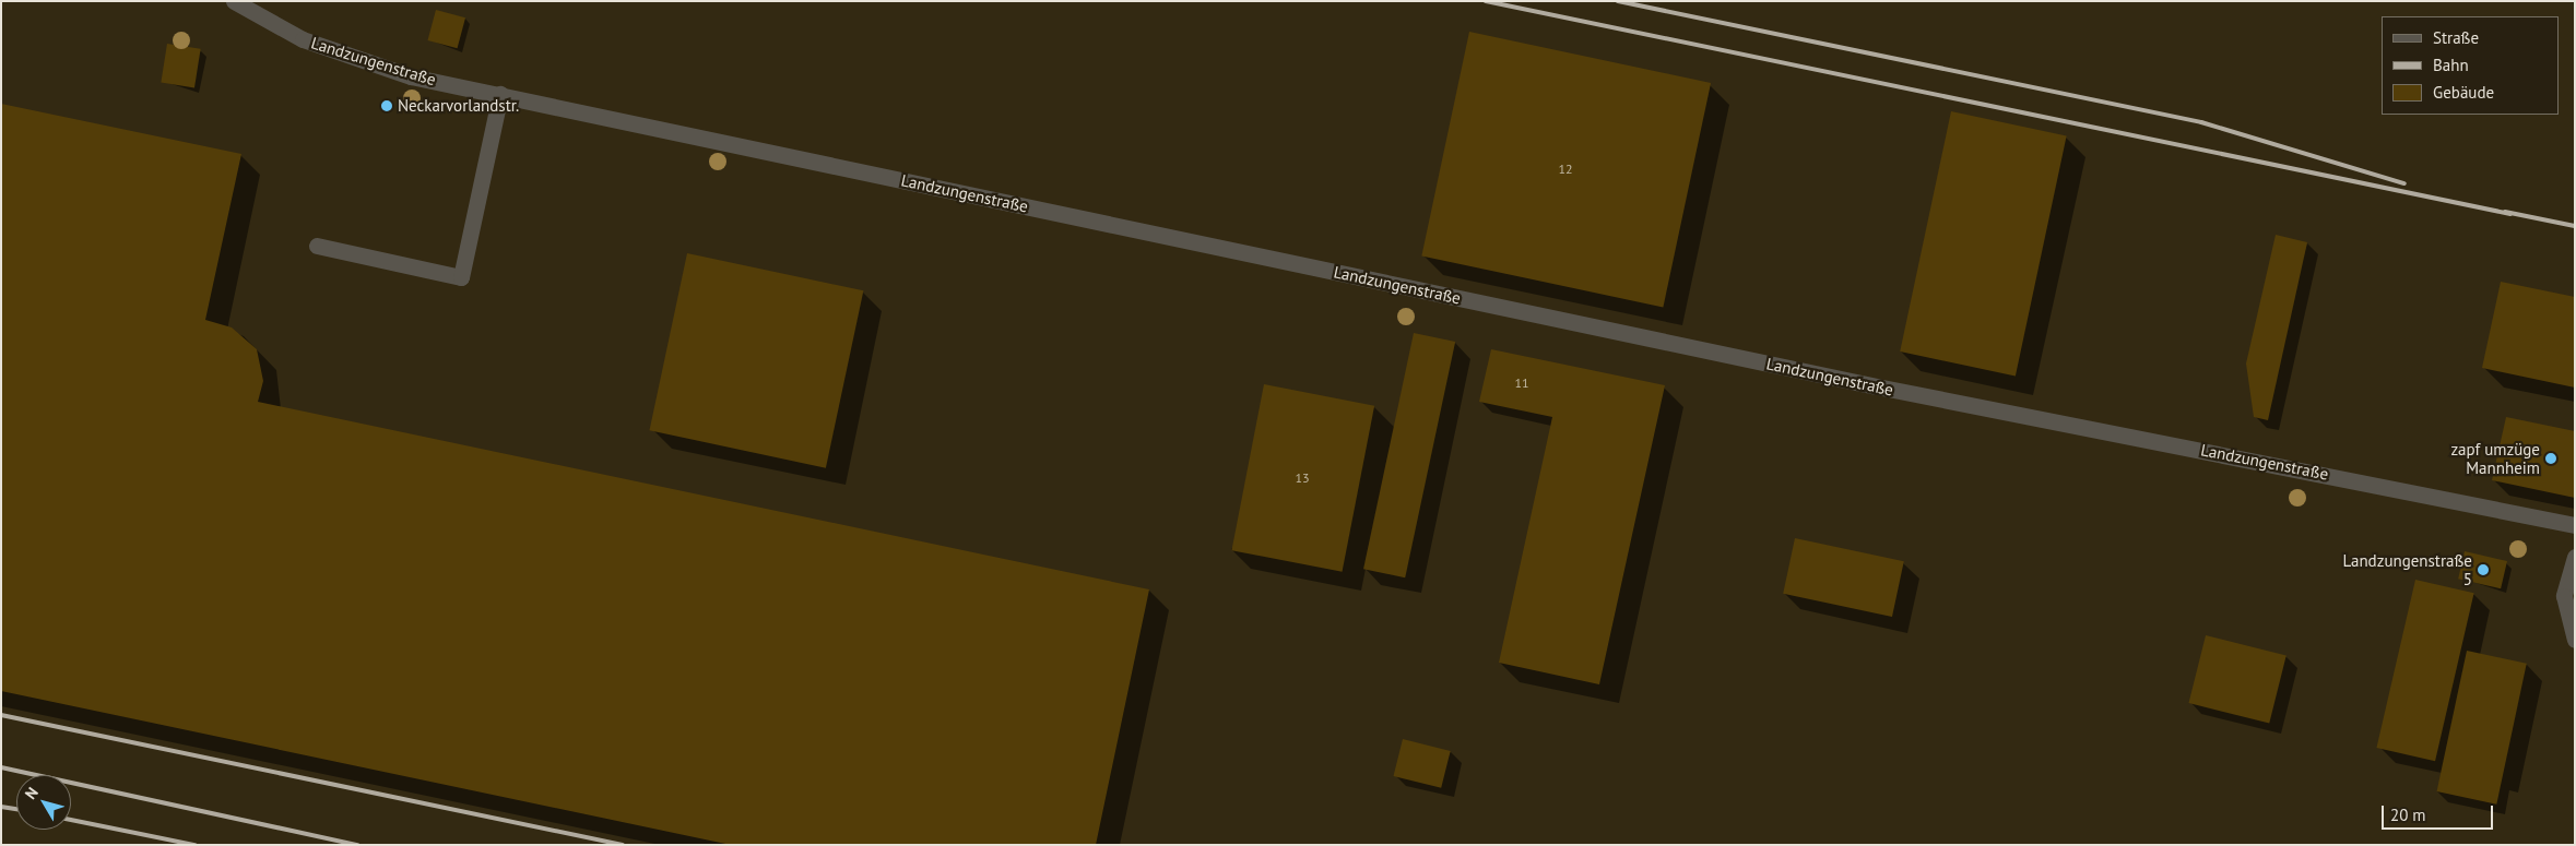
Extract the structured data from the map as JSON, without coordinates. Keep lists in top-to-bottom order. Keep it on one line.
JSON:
{"streets":{"street":["Landzungenstraße"]},"places":["Neckarvorlandstr.","zapf umzüge Mannheim","Landzungenstraße 5"],"house_numbers":["12","11","13"],"legend":["Straße","Bahn","Gebäude"],"scale_bar":"20 m","north":"top left"}
